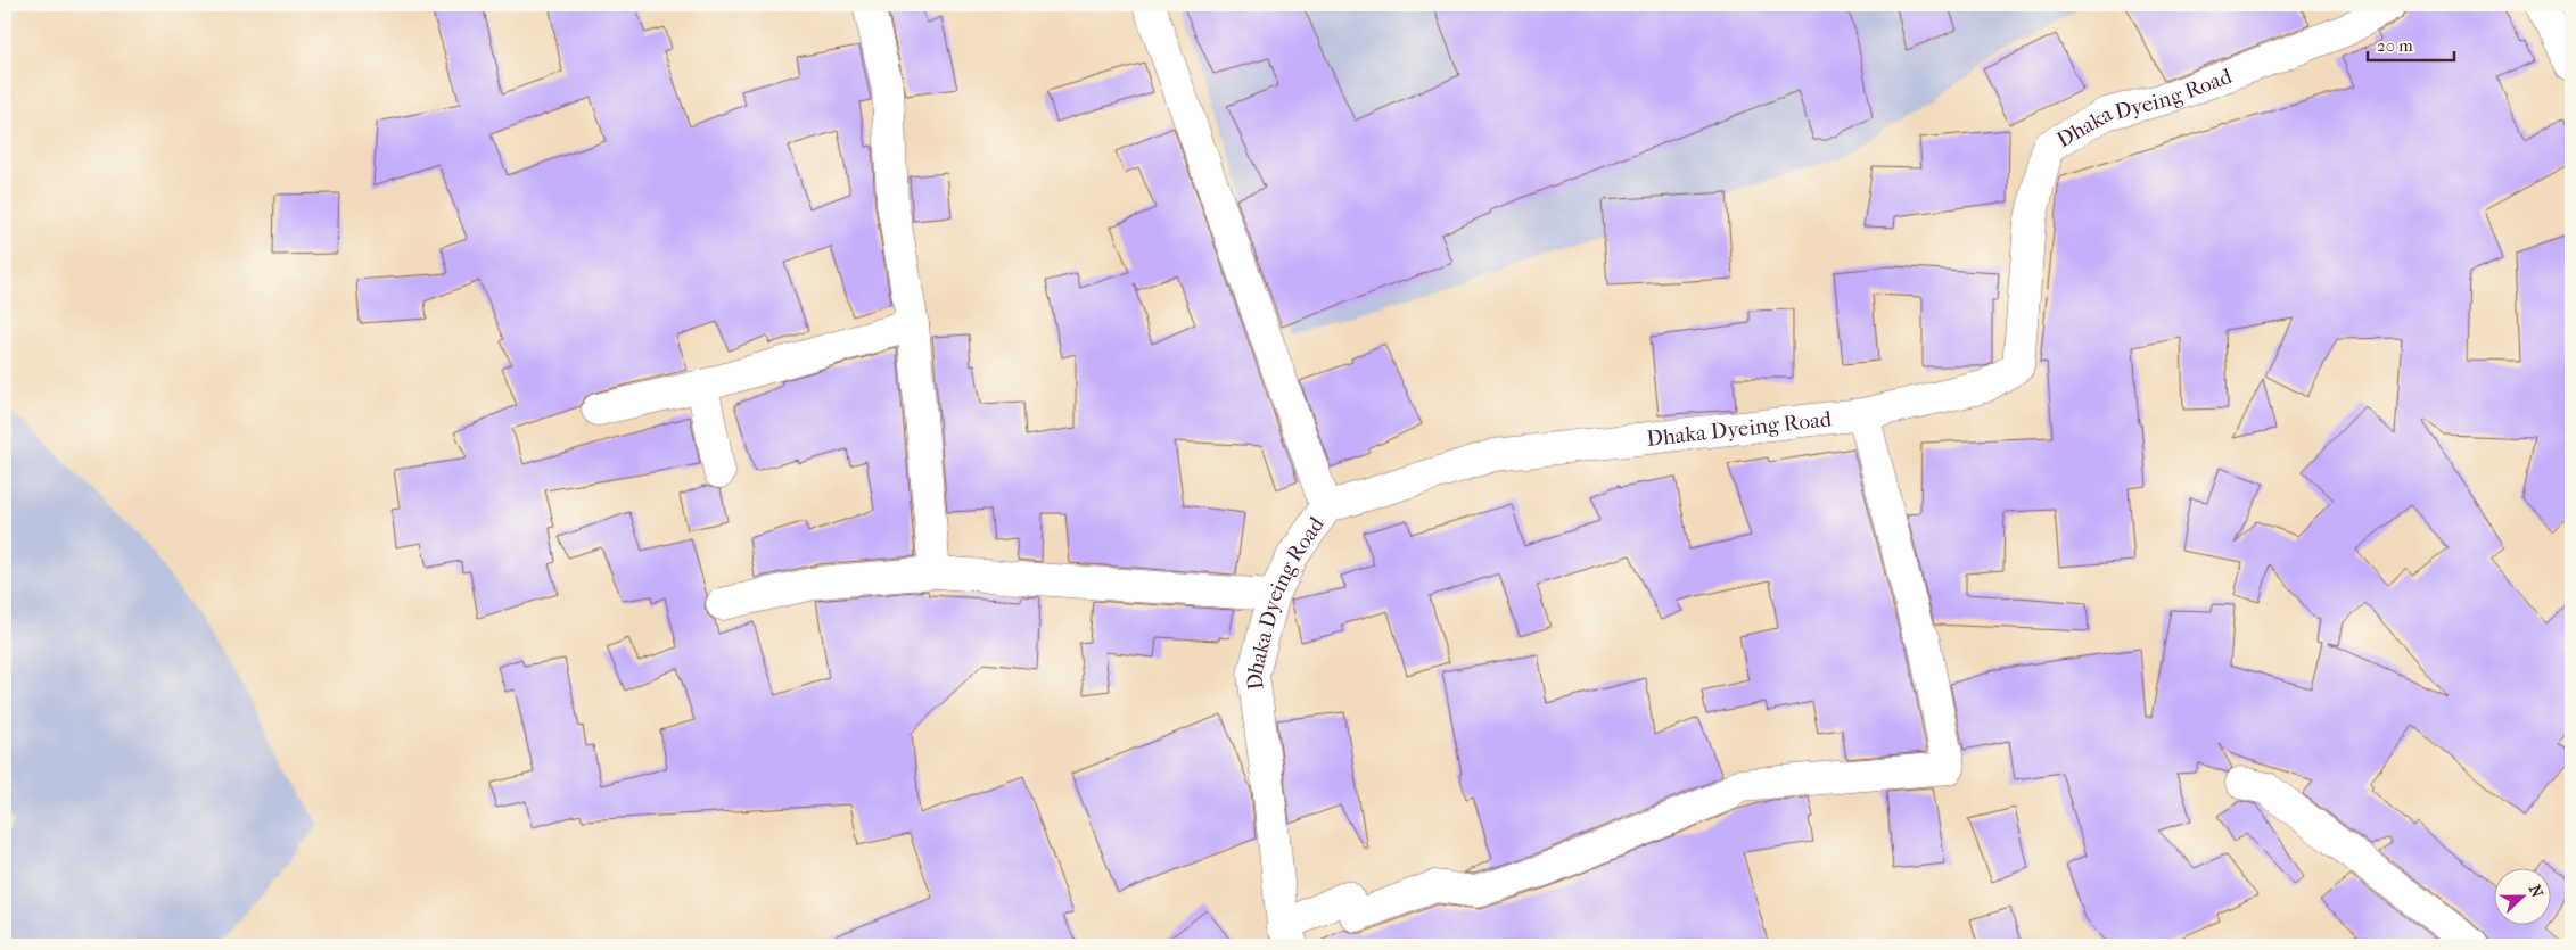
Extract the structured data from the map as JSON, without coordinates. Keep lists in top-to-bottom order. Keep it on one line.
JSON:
{"streets":{"street":["Dhaka Dyeing Road"]},"scale_bar":"20 m","north":"right"}
